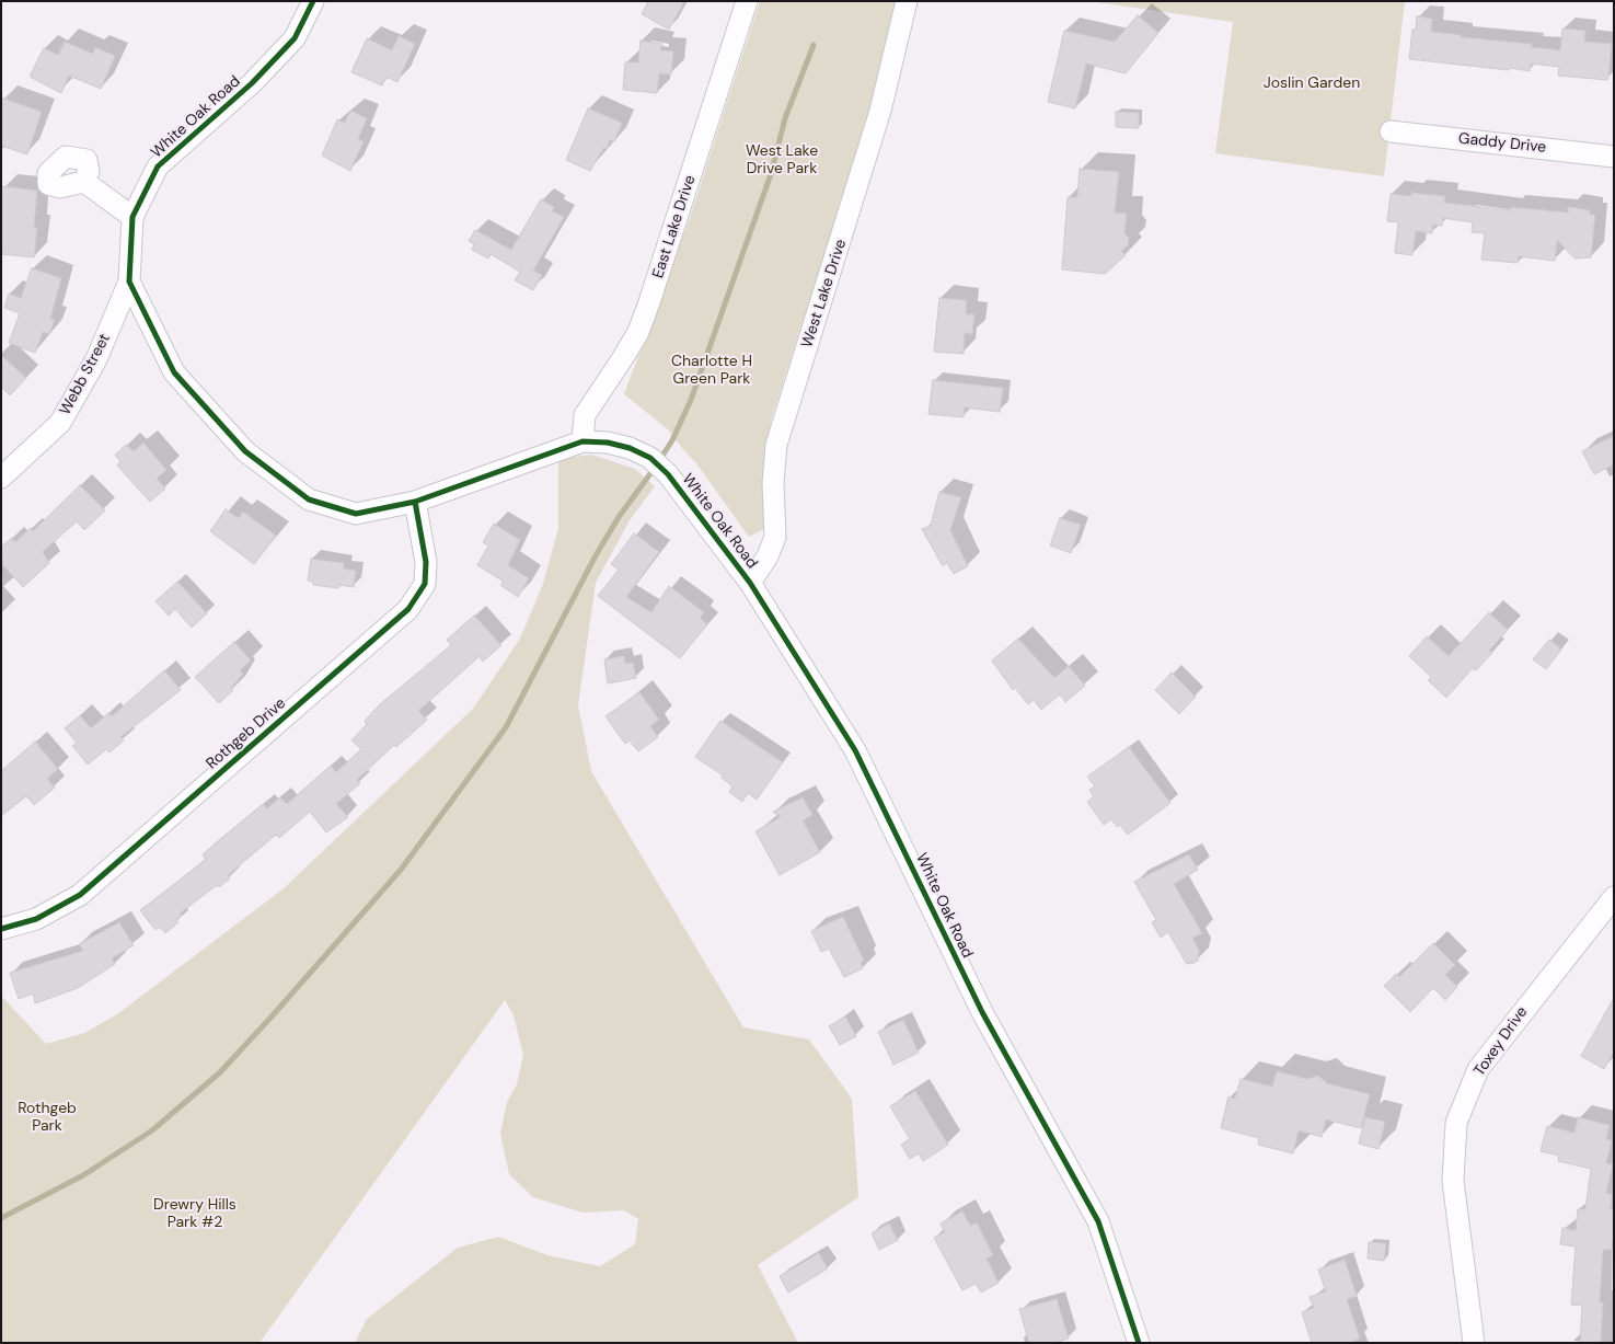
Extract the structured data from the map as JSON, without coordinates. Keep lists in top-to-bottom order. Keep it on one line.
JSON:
{"streets":{"street":["White Oak Road","Gaddy Drive","East Lake Drive","West Lake Drive","Webb Street","Rothgeb Drive","Toxey Drive"]},"crossings":[["White Oak Road","East Lake Drive"],["White Oak Road","West Lake Drive"],["White Oak Road","Webb Street"],["White Oak Road","Rothgeb Drive"]],"parks":["Joslin Garden","West Lake Drive Park","Charlotte H Green Park","Rothgeb Park","Drewry Hills Park #2"]}
